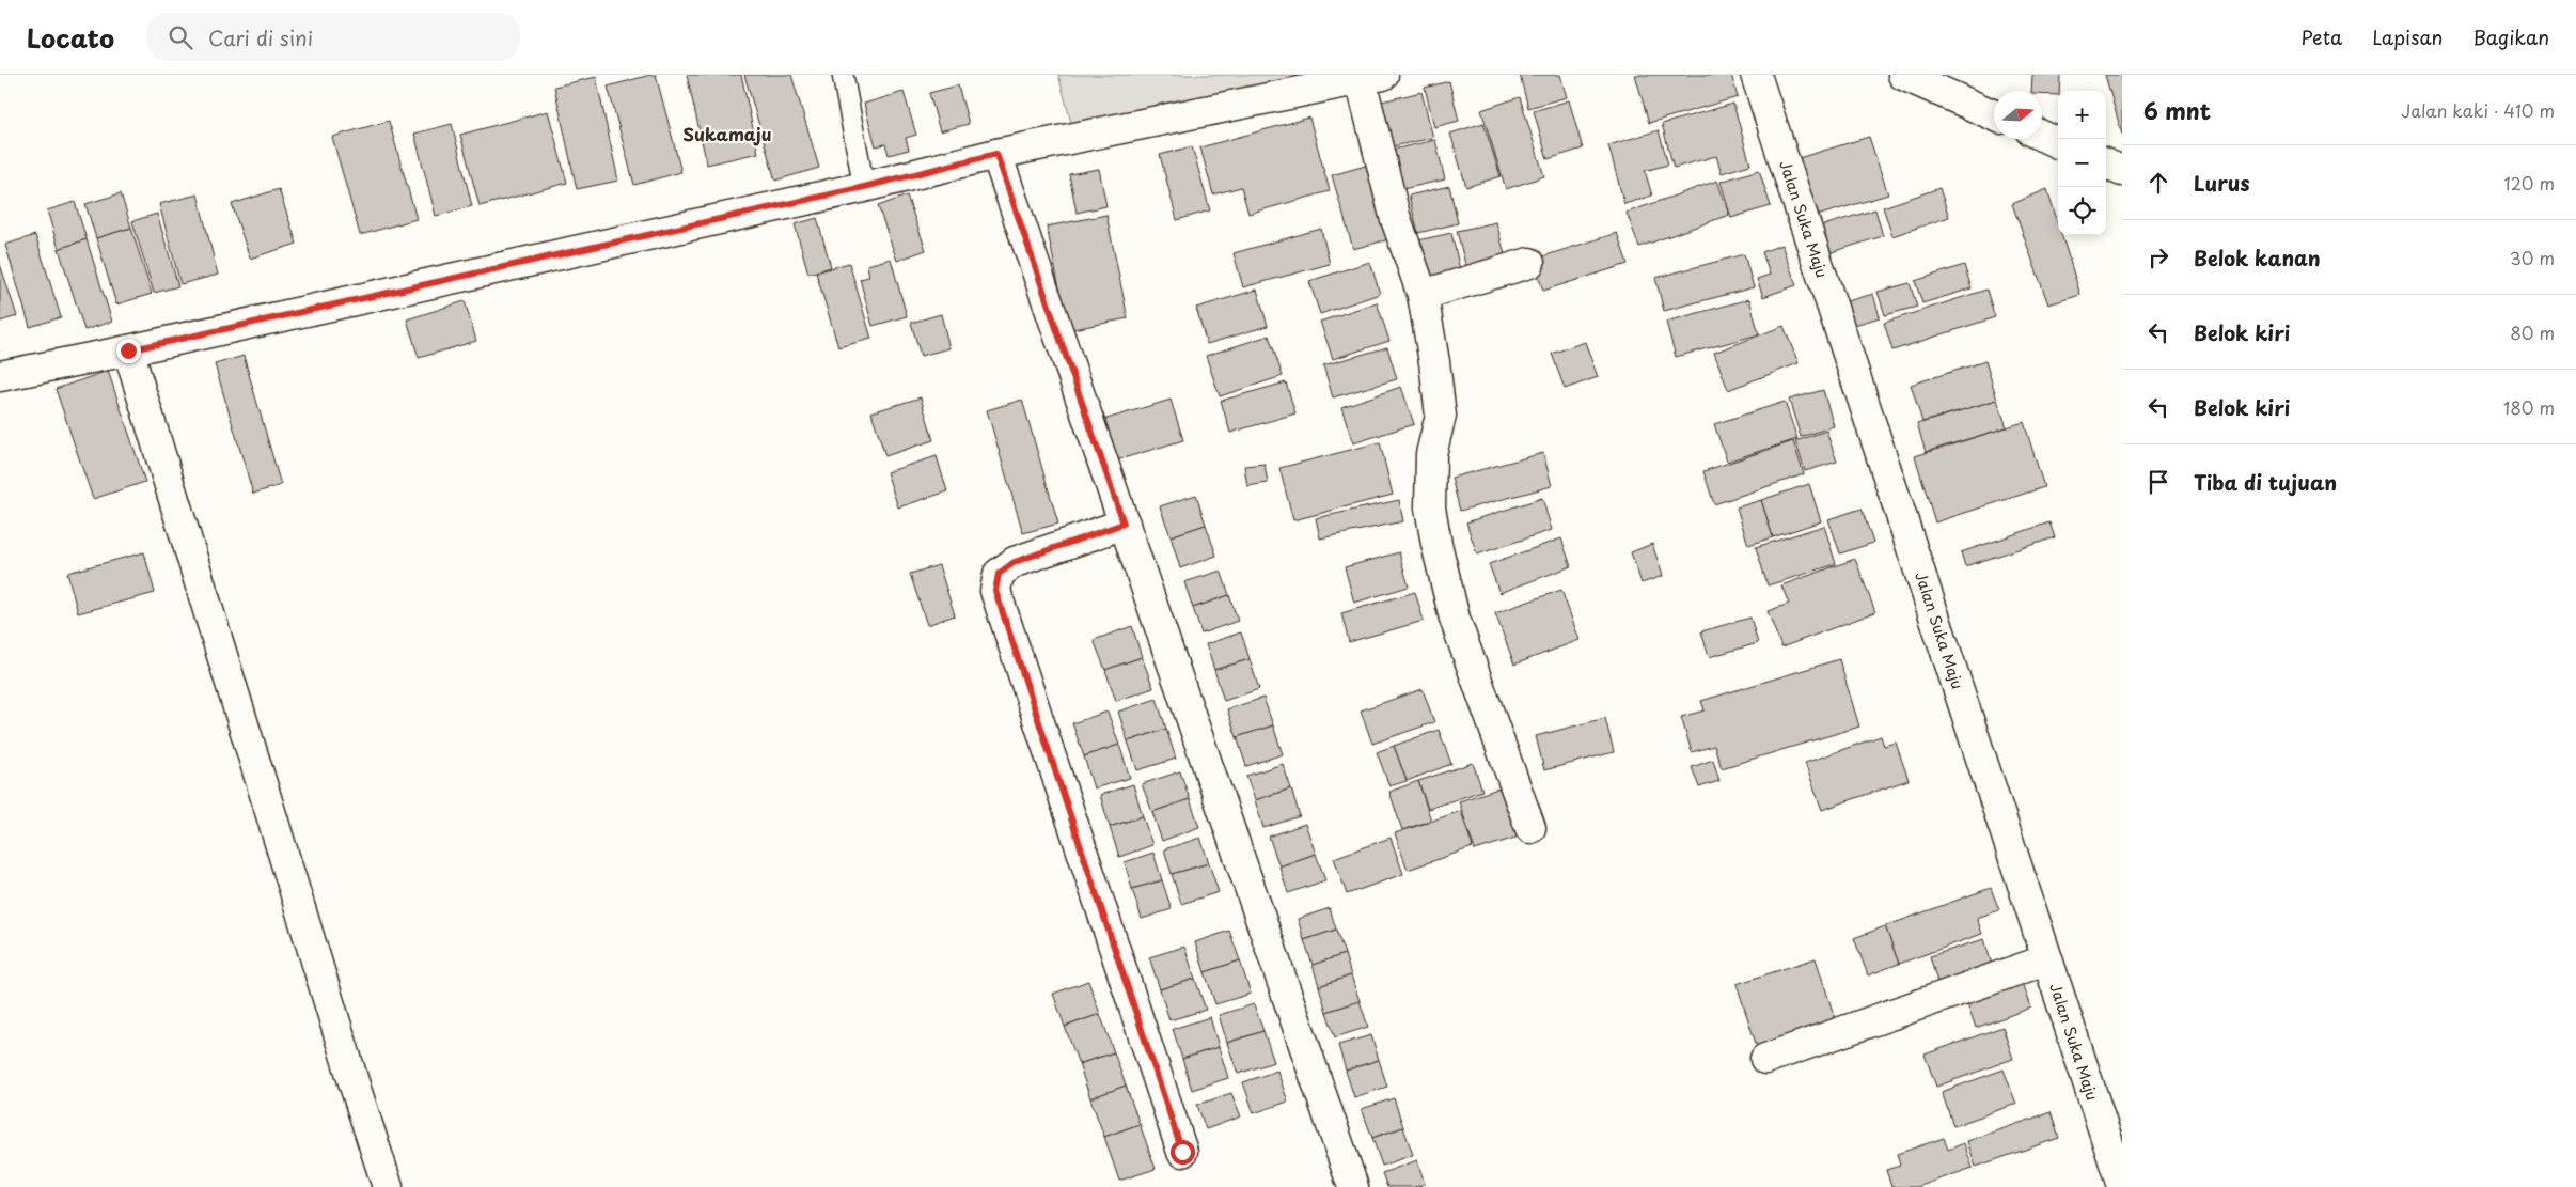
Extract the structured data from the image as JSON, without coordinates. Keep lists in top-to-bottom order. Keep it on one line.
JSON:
{"streets":{"street":["Jalan Suka Maju"]},"districts":["Sukamaju"],"north":"right","page":{"header":"Locato","search":"Cari di sini","nav":["Peta","Lapisan","Bagikan"],"heading":["6 mnt","Jalan kaki · 410 m"],"map_buttons":["+","−"],"list":[["Lurus","120 m"],["Belok kanan","30 m"],["Belok kiri","80 m"],["Belok kiri","180 m"],"Tiba di tujuan"]}}
